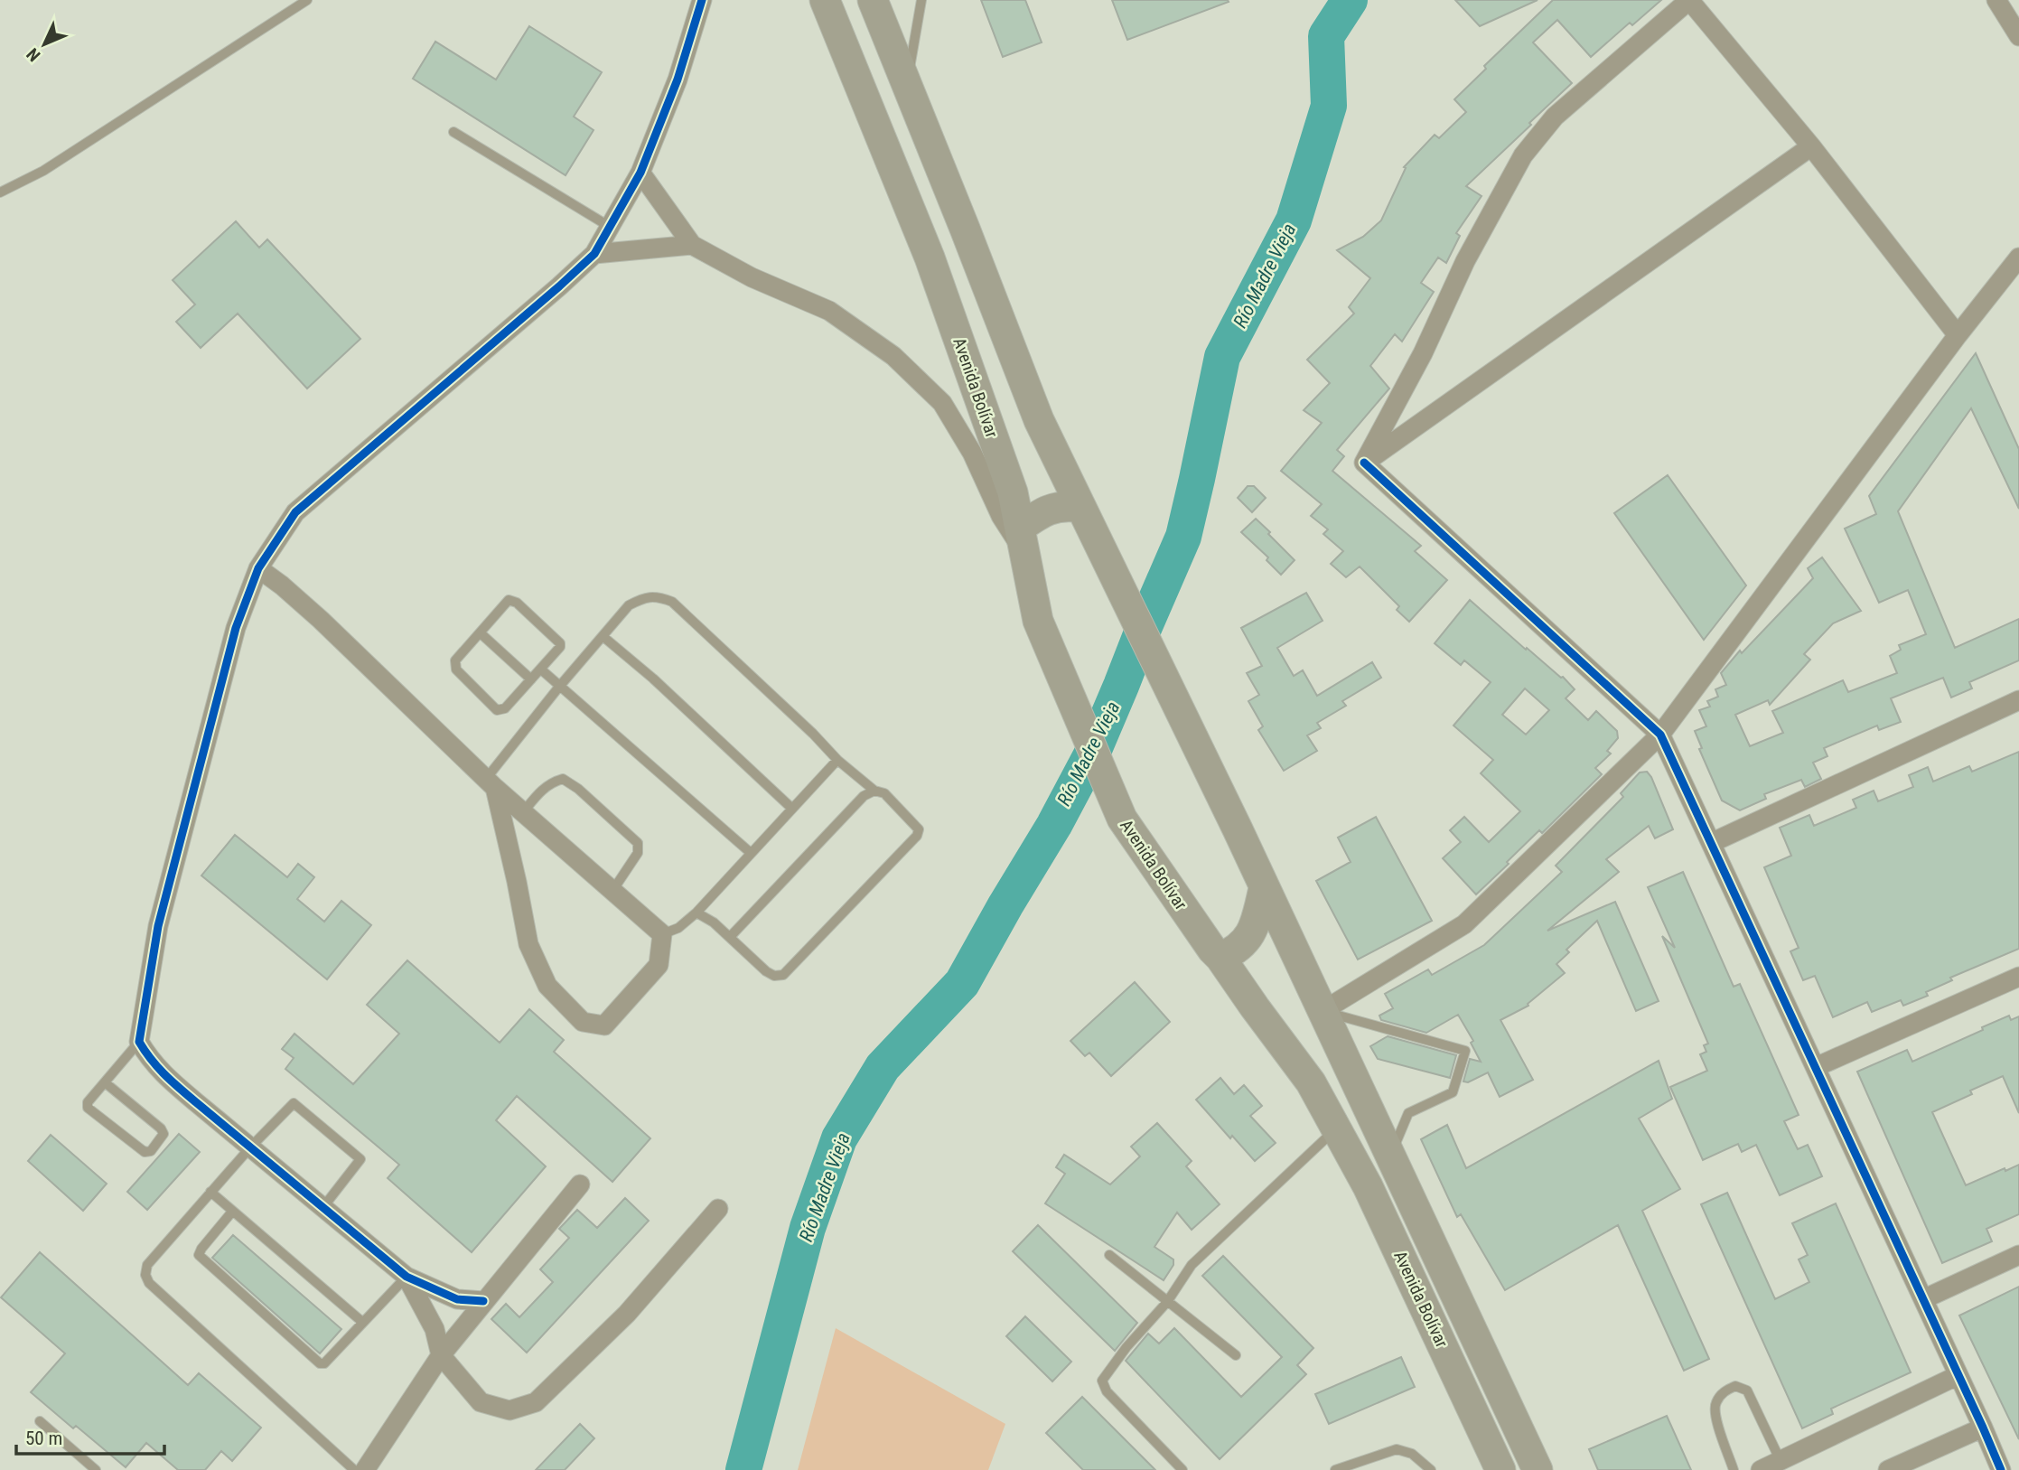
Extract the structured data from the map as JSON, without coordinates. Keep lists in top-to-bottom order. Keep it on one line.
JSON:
{"streets":{"main road":["Avenida Bolívar"]},"water":["Río Madre Vieja"],"scale_bar":"50 m","north":"bottom left"}
